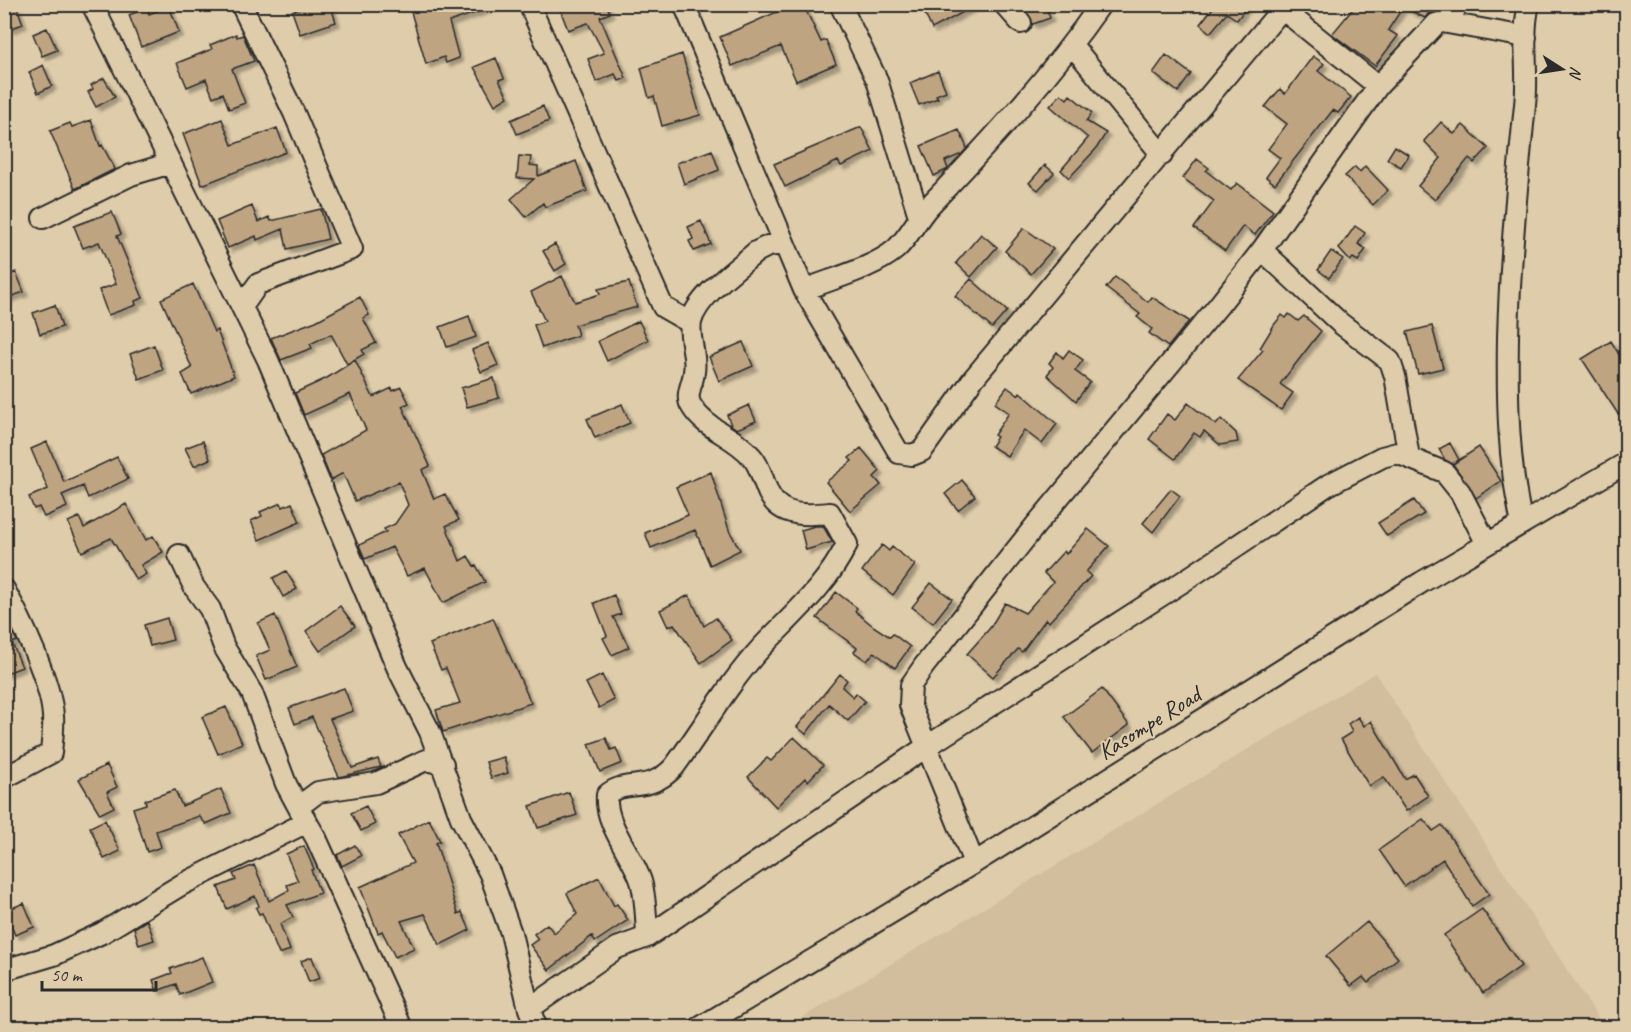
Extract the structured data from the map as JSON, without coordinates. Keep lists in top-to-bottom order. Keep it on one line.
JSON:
{"streets":{"street":["Kasompe Road"]},"scale_bar":"50 m","north":"right"}
